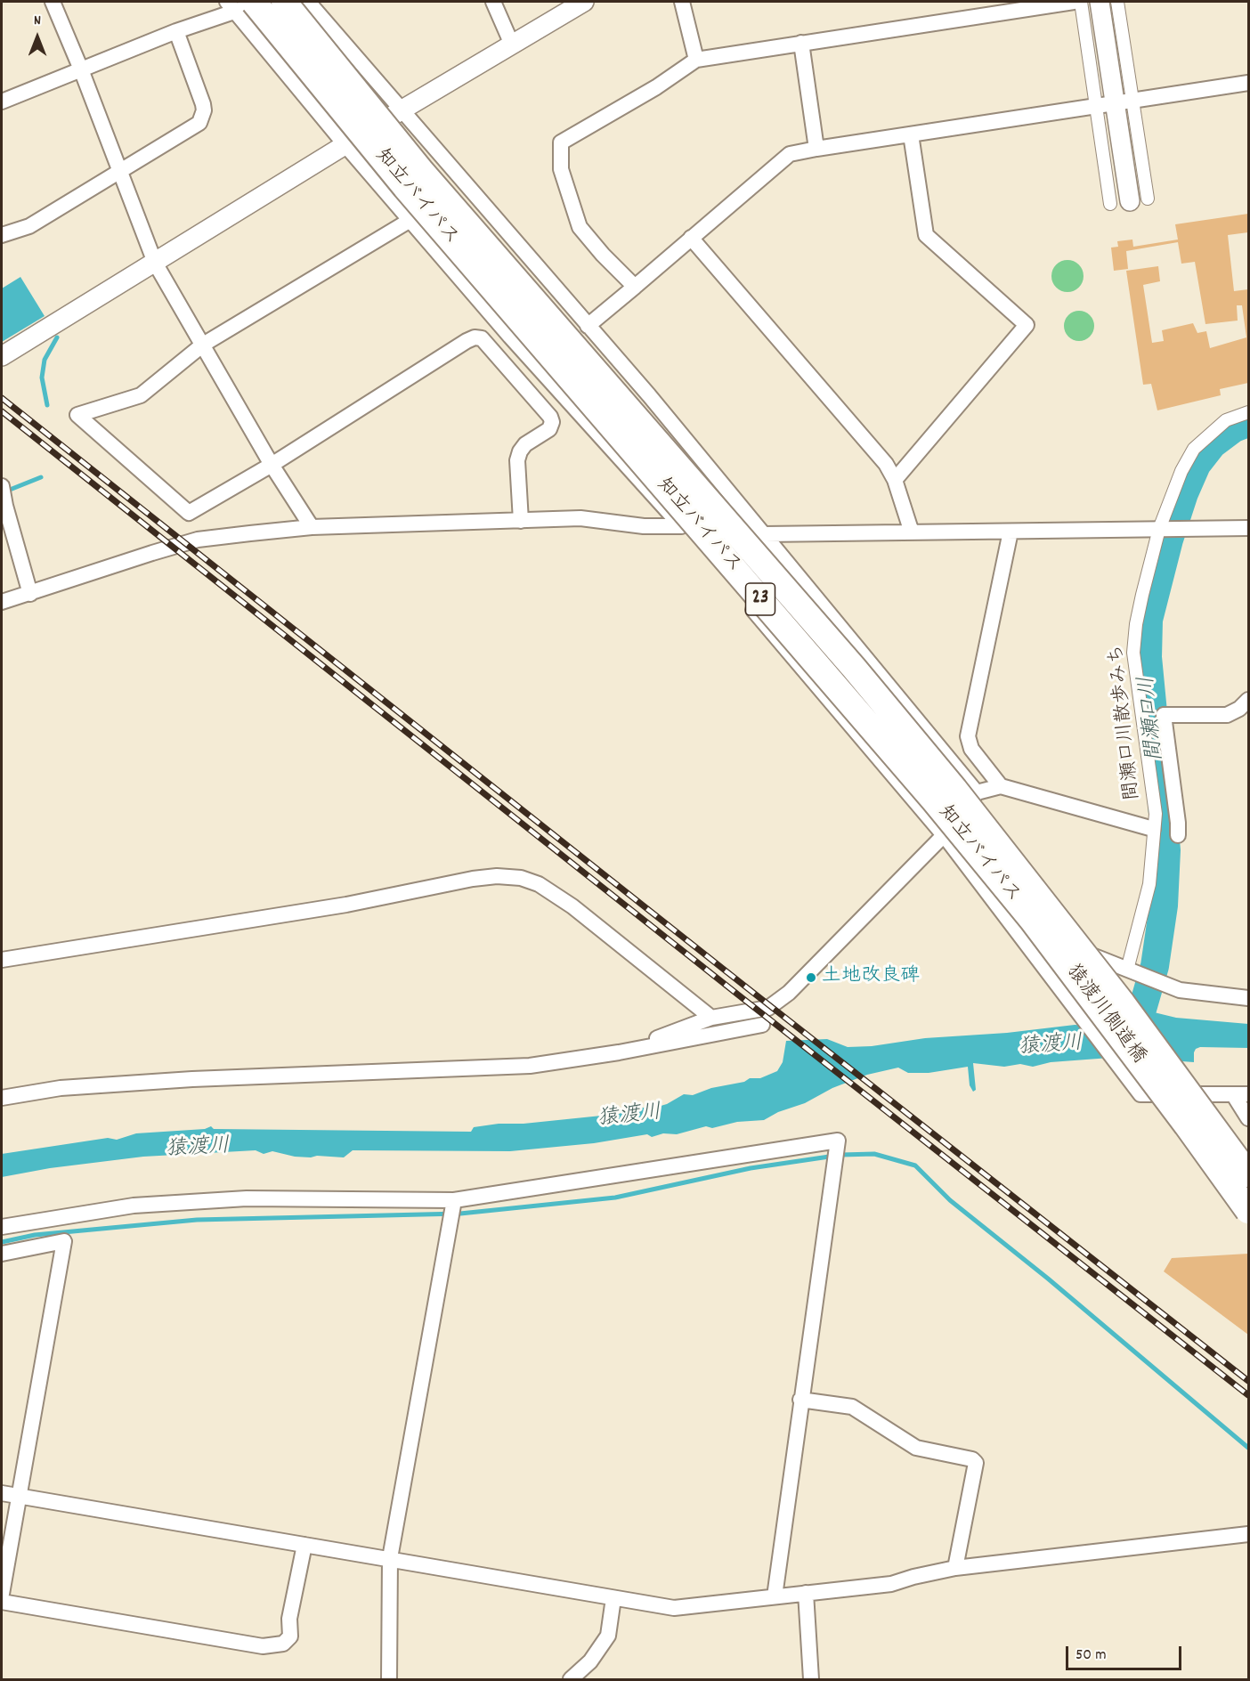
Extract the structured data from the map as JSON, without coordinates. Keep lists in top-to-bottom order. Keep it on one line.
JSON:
{"streets":{"highway":["知立バイパス","23"],"street":["間瀬口川散歩みち","猿渡川側道橋"]},"crossings":[["知立バイパス","猿渡川側道橋"]],"water":["間瀬口川","猿渡川"],"places":["土地改良碑"],"scale_bar":"50 m","north":"top"}
